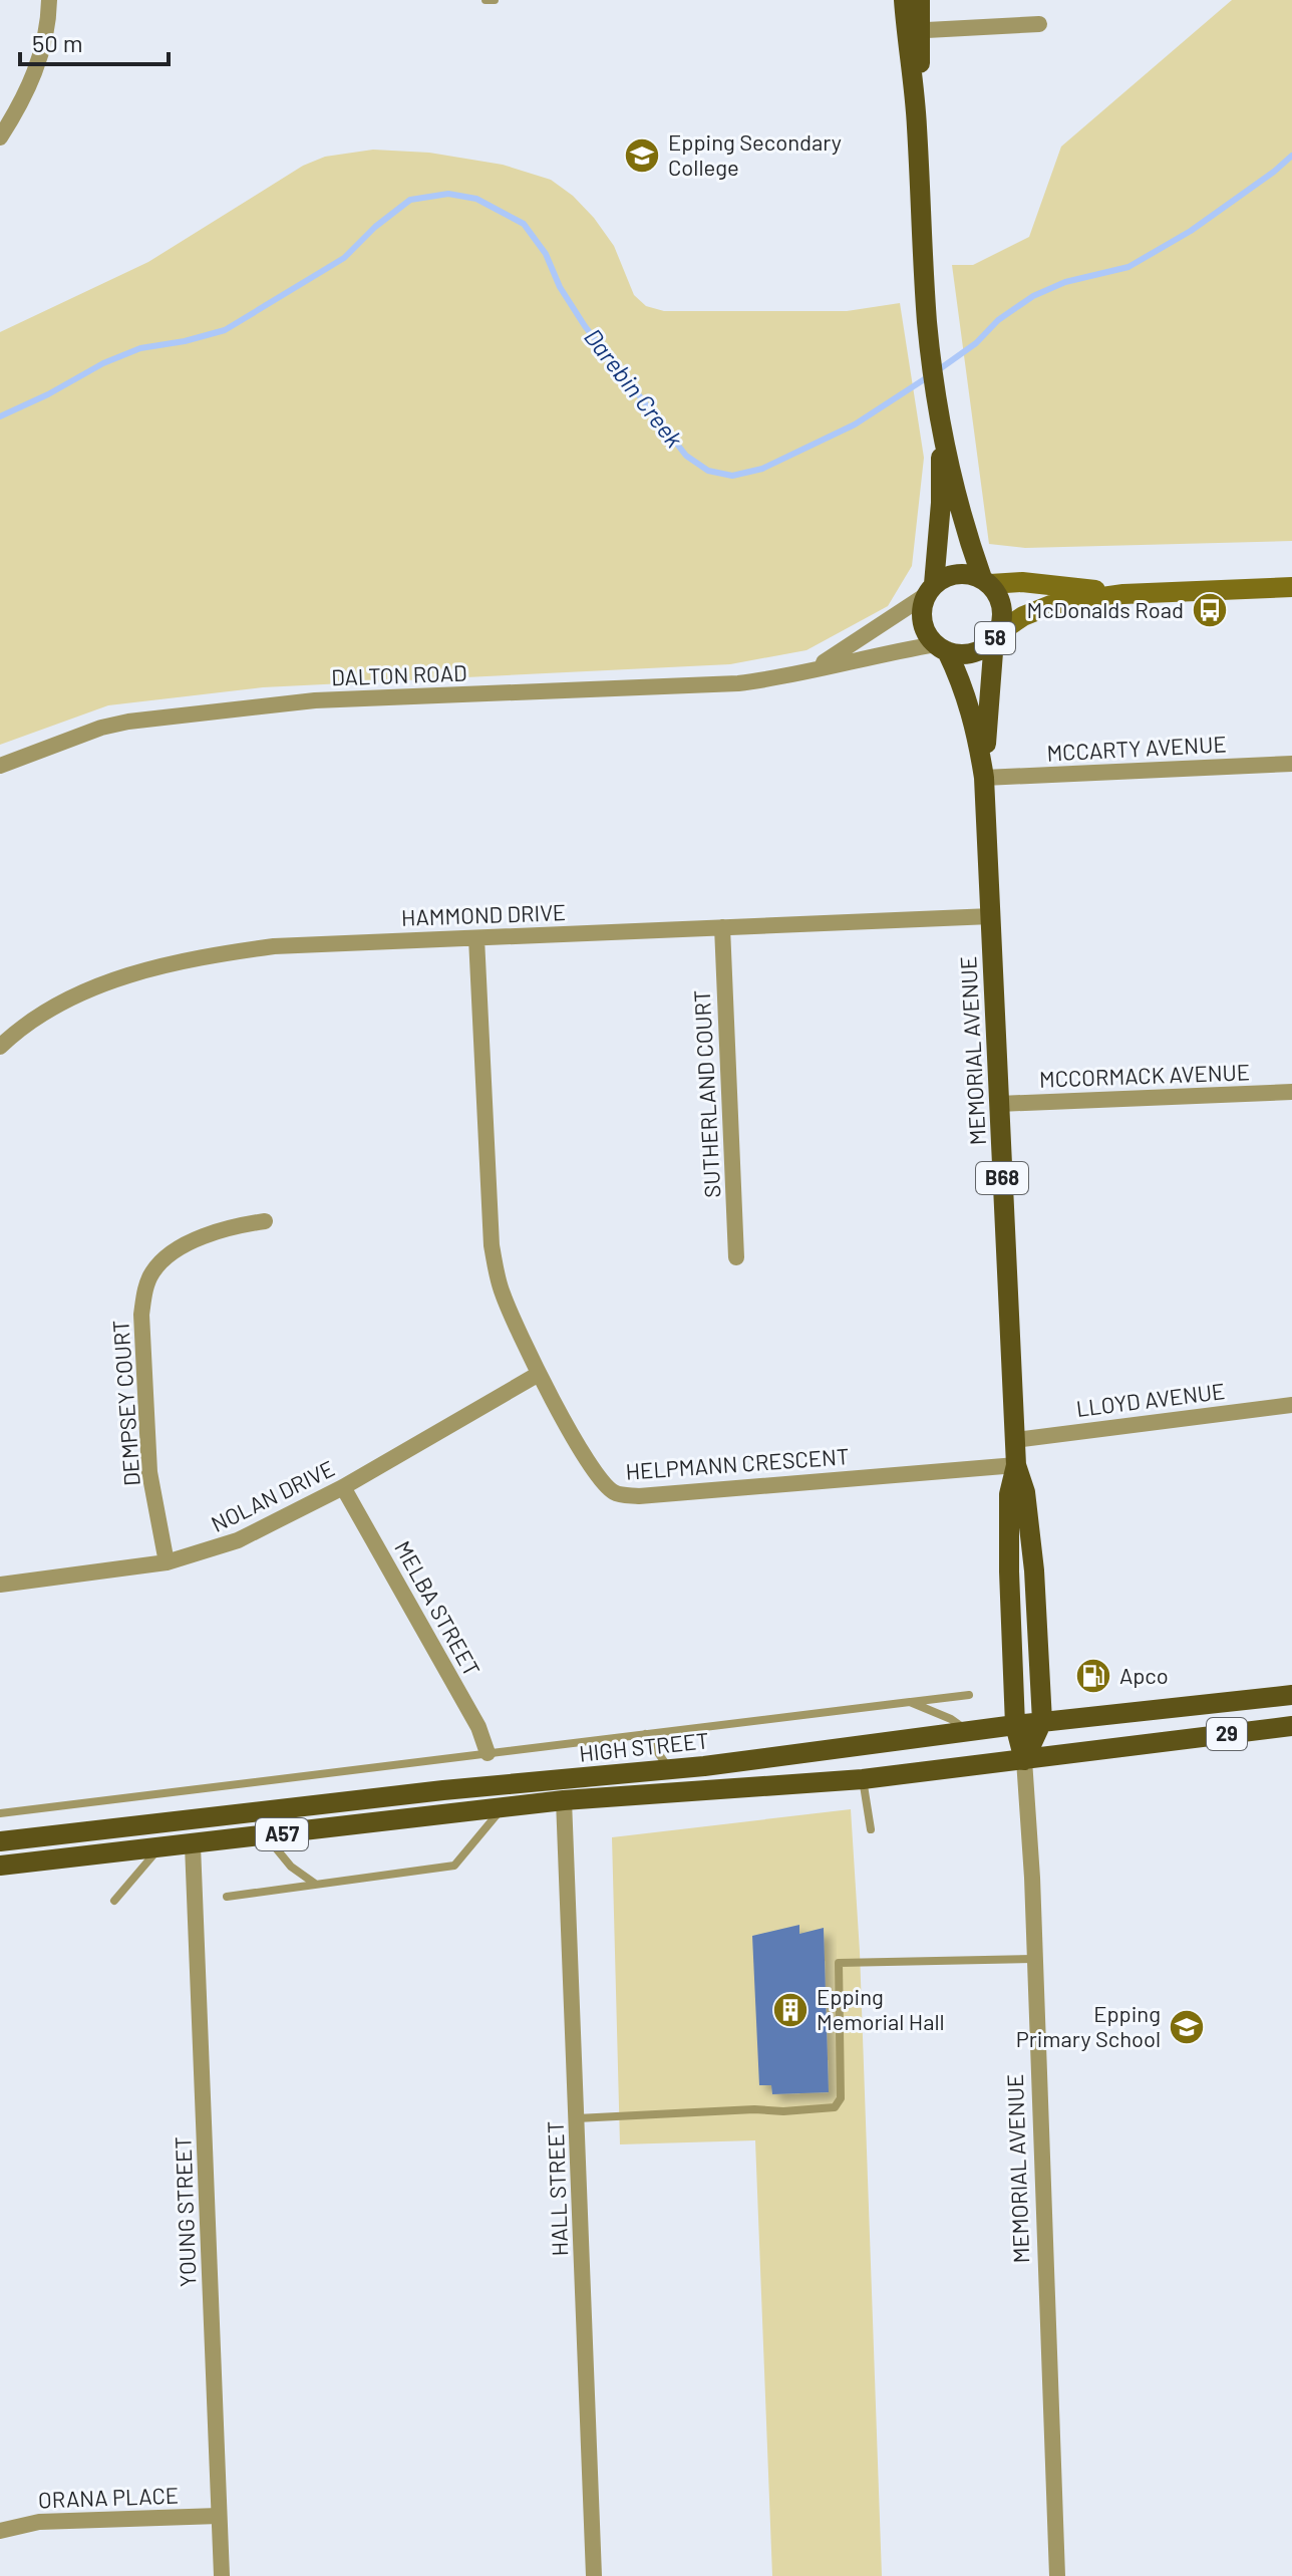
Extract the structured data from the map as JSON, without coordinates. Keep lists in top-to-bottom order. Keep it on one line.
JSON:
{"streets":{"main road":["58","MEMORIAL AVENUE","B68","29","HIGH STREET","A57"],"street":["DALTON ROAD","MCCARTY AVENUE","HAMMOND DRIVE","MCCORMACK AVENUE","SUTHERLAND COURT","LLOYD AVENUE","DEMPSEY COURT","HELPMANN CRESCENT","NOLAN DRIVE","MELBA STREET","HALL STREET","YOUNG STREET","ORANA PLACE"]},"crossings":[["58","DALTON ROAD"],["58","MEMORIAL AVENUE"],["DALTON ROAD","MEMORIAL AVENUE"],["MCCARTY AVENUE","MEMORIAL AVENUE"],["HAMMOND DRIVE","MEMORIAL AVENUE"],["HAMMOND DRIVE","SUTHERLAND COURT"],["HAMMOND DRIVE","HELPMANN CRESCENT"],["MEMORIAL AVENUE","MCCORMACK AVENUE"],["MEMORIAL AVENUE","LLOYD AVENUE"],["MEMORIAL AVENUE","HELPMANN CRESCENT"],["MEMORIAL AVENUE","HIGH STREET"],["DEMPSEY COURT","NOLAN DRIVE"],["HELPMANN CRESCENT","NOLAN DRIVE"],["NOLAN DRIVE","MELBA STREET"],["HIGH STREET","HALL STREET"],["HIGH STREET","YOUNG STREET"],["YOUNG STREET","ORANA PLACE"]],"water":["Darebin Creek"],"places":{"school or university":["Epping Secondary College","Epping Primary School"],"bus stop":["McDonalds Road"],"fuel station":["Apco"],"building":["Epping Memorial Hall"]},"scale_bar":"50 m"}
